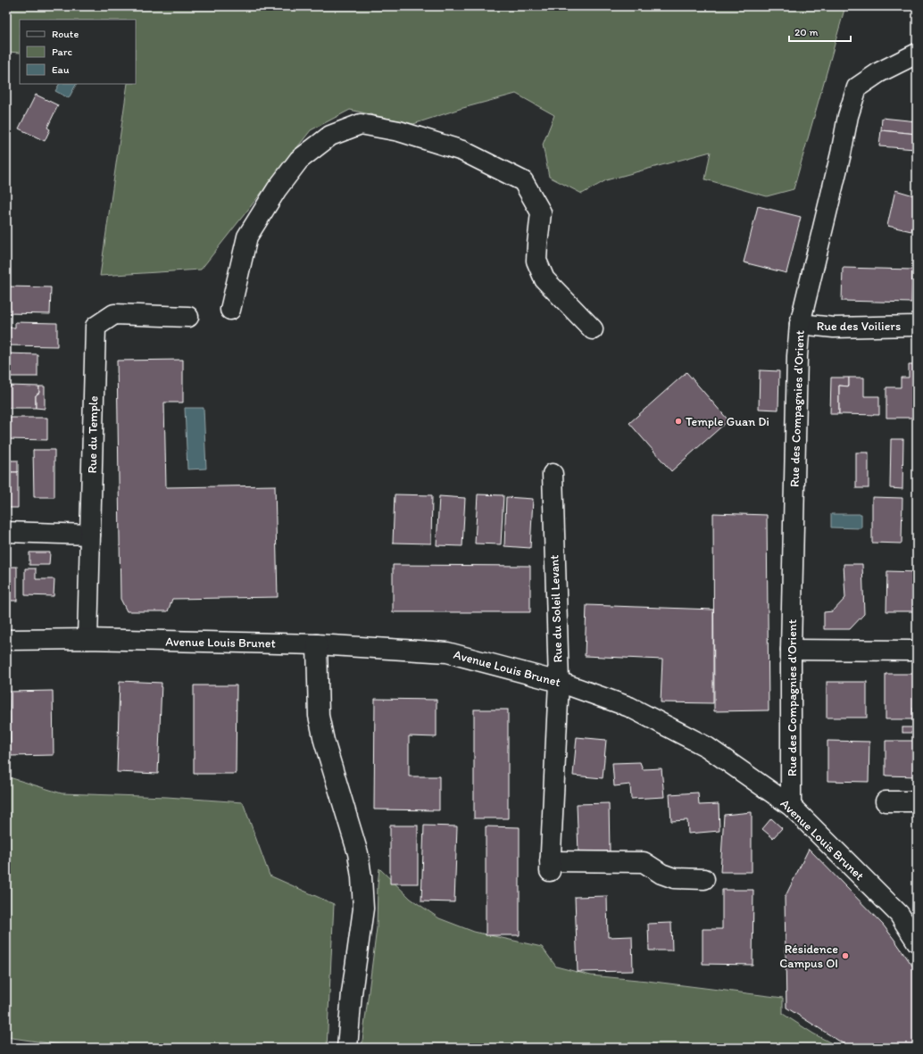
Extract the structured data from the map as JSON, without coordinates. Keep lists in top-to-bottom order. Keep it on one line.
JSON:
{"streets":{"street":["Rue des Voiliers","Rue des Compagnies d'Orient","Rue du Temple","Rue du Soleil Levant","Avenue Louis Brunet"]},"crossings":[["Rue des Voiliers","Rue des Compagnies d'Orient"],["Rue des Compagnies d'Orient","Avenue Louis Brunet"],["Rue du Temple","Avenue Louis Brunet"],["Rue du Soleil Levant","Avenue Louis Brunet"]],"places":["Temple Guan Di","Résidence Campus OI"],"legend":["Route","Parc","Eau"],"scale_bar":"20 m"}
